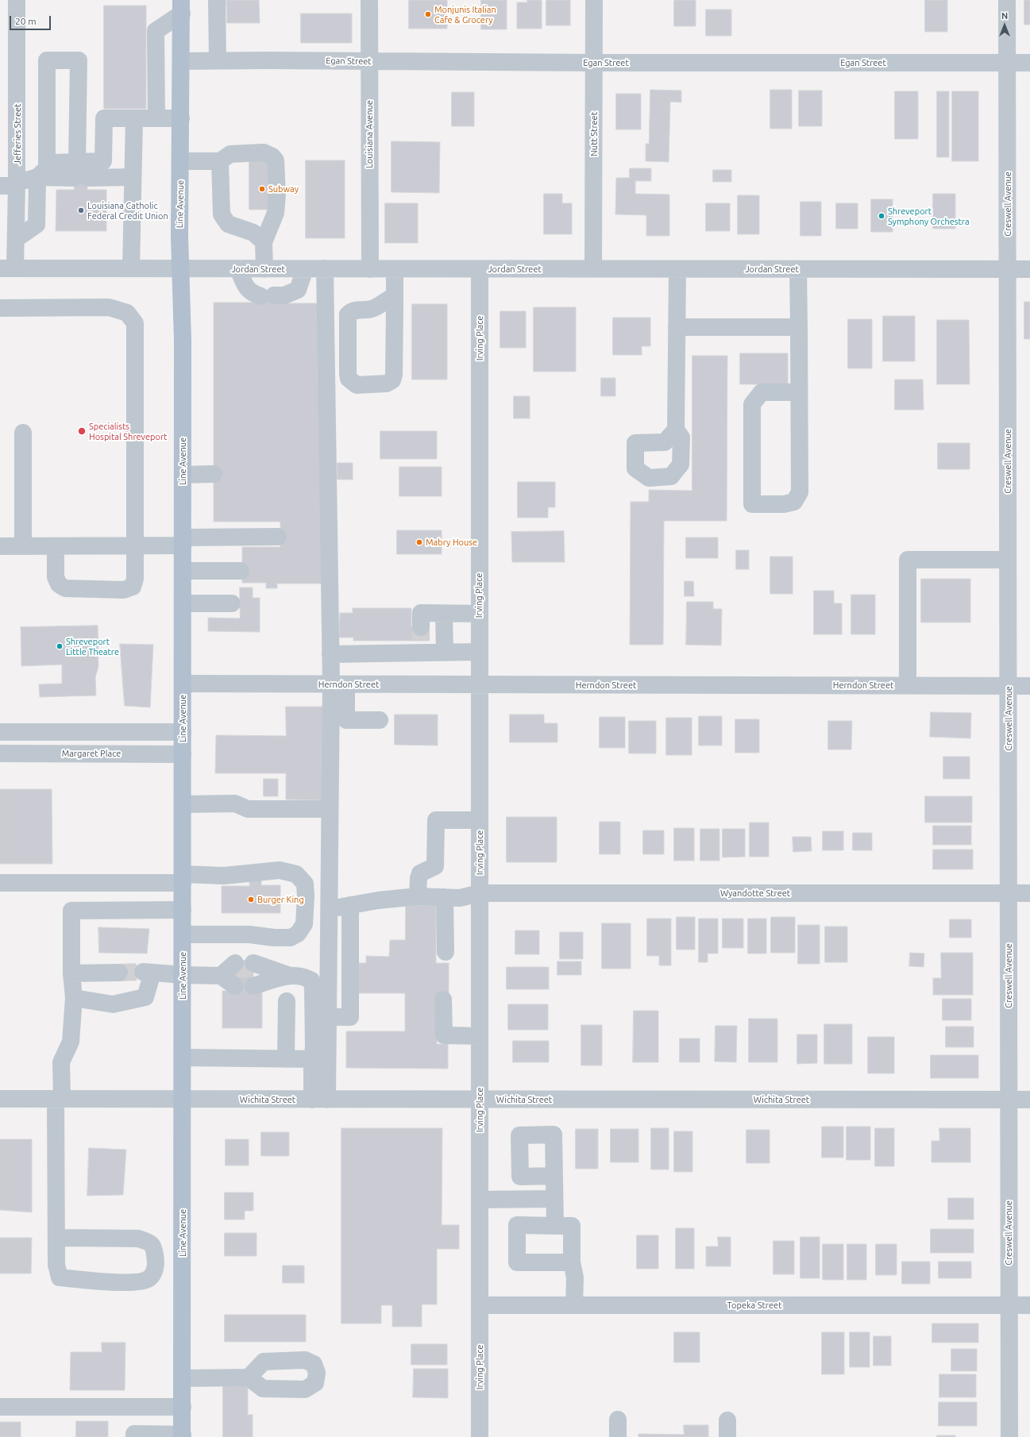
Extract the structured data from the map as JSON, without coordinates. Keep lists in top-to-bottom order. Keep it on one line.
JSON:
{"streets":{"main road":["Line Avenue"],"street":["Egan Street","Jefferies Street","Louisiana Avenue","Nutt Street","Creswell Avenue","Jordan Street","Irving Place","Herndon Street","Margaret Place","Wyandotte Street","Wichita Street","Topeka Street"]},"crossings":[["Egan Street","Louisiana Avenue"],["Egan Street","Nutt Street"],["Egan Street","Line Avenue"],["Egan Street","Creswell Avenue"],["Jefferies Street","Jordan Street"],["Louisiana Avenue","Jordan Street"],["Nutt Street","Jordan Street"],["Line Avenue","Jordan Street"],["Line Avenue","Herndon Street"],["Line Avenue","Margaret Place"],["Line Avenue","Wichita Street"],["Creswell Avenue","Jordan Street"],["Creswell Avenue","Herndon Street"],["Creswell Avenue","Wyandotte Street"],["Creswell Avenue","Wichita Street"],["Creswell Avenue","Topeka Street"],["Jordan Street","Irving Place"],["Irving Place","Herndon Street"],["Irving Place","Wyandotte Street"],["Irving Place","Wichita Street"],["Irving Place","Topeka Street"]],"places":["Monjunis Italian Cafe & Grocery","Subway","Louisiana Catholic Federal Credit Union","Shreveport Symphony Orchestra","Specialists Hospital Shreveport","Mabry House","Shreveport Little Theatre","Burger King"],"scale_bar":"20 m","north":"top"}
